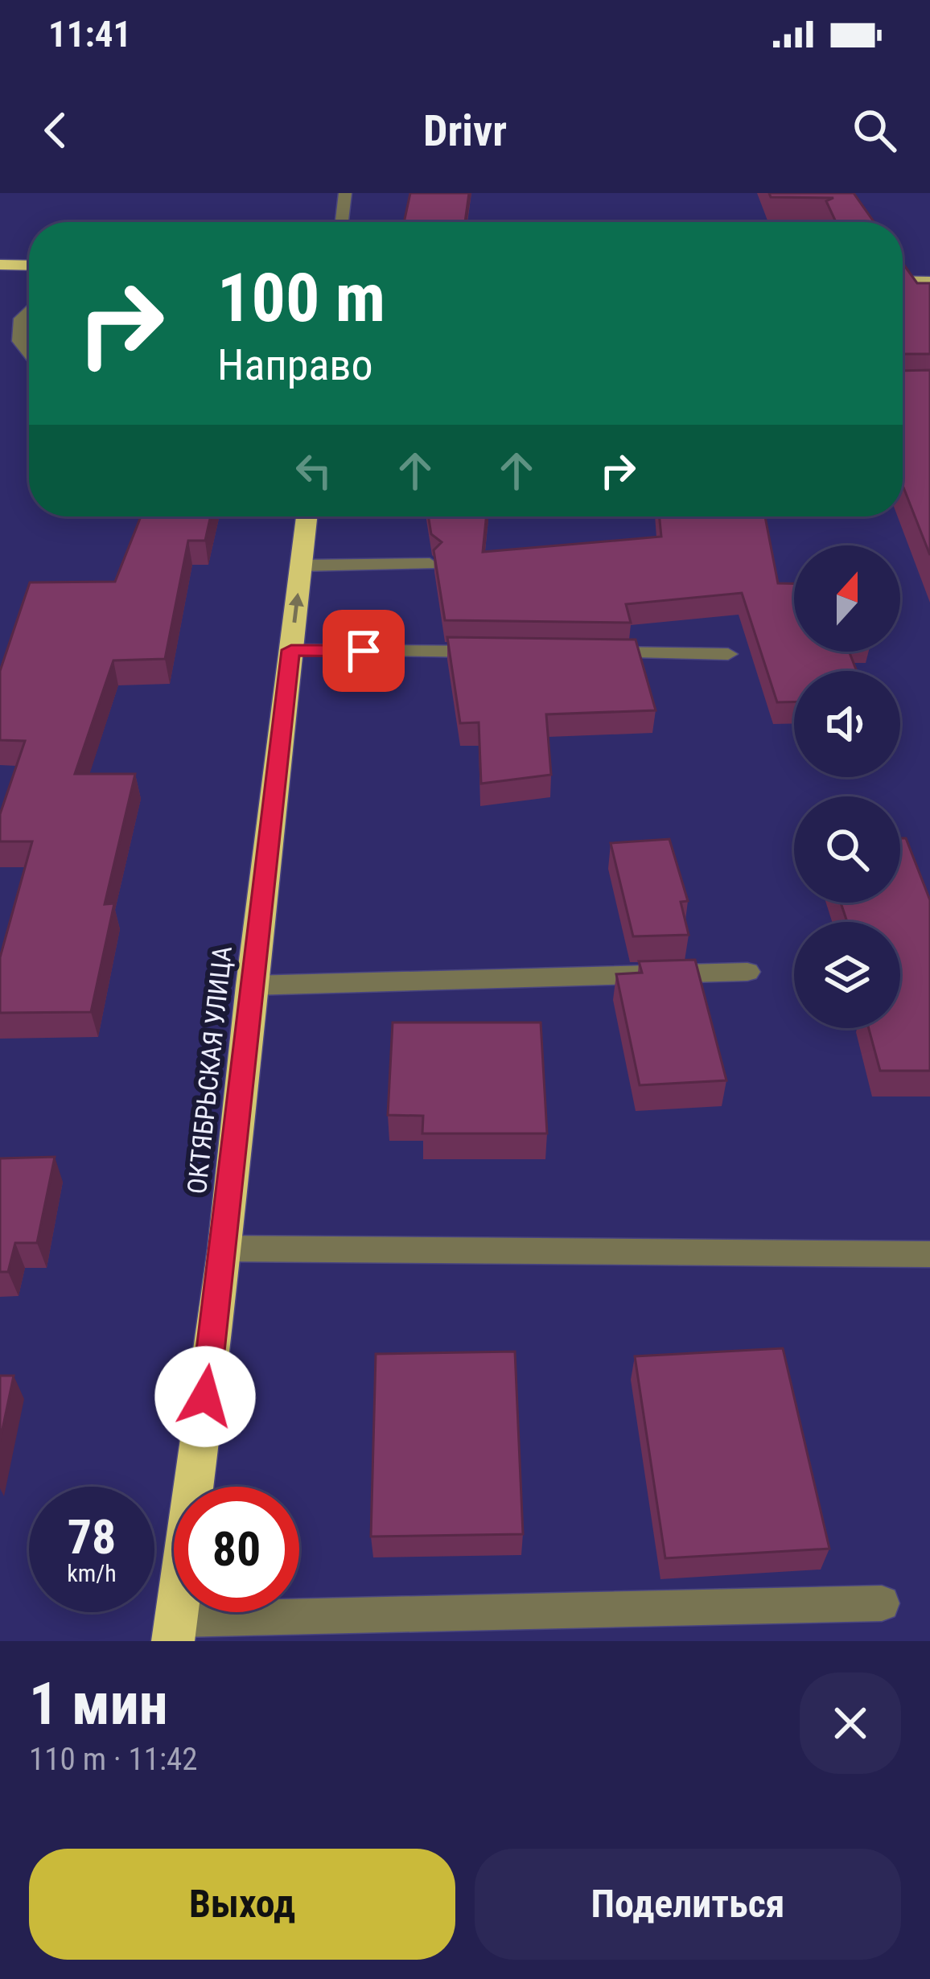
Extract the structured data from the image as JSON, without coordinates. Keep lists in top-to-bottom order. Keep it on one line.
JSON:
{"streets":{"highway":["ОКТЯБРЬСКАЯ УЛИЦА"]},"north":"top","page":{"status":"11:41","header":"Drivr","turn":["100 m","Направо"],"speed":"78 km/h","limit":"80","heading":["1 мин","110 m · 11:42"],"buttons":["Выход","Поделиться"]}}
